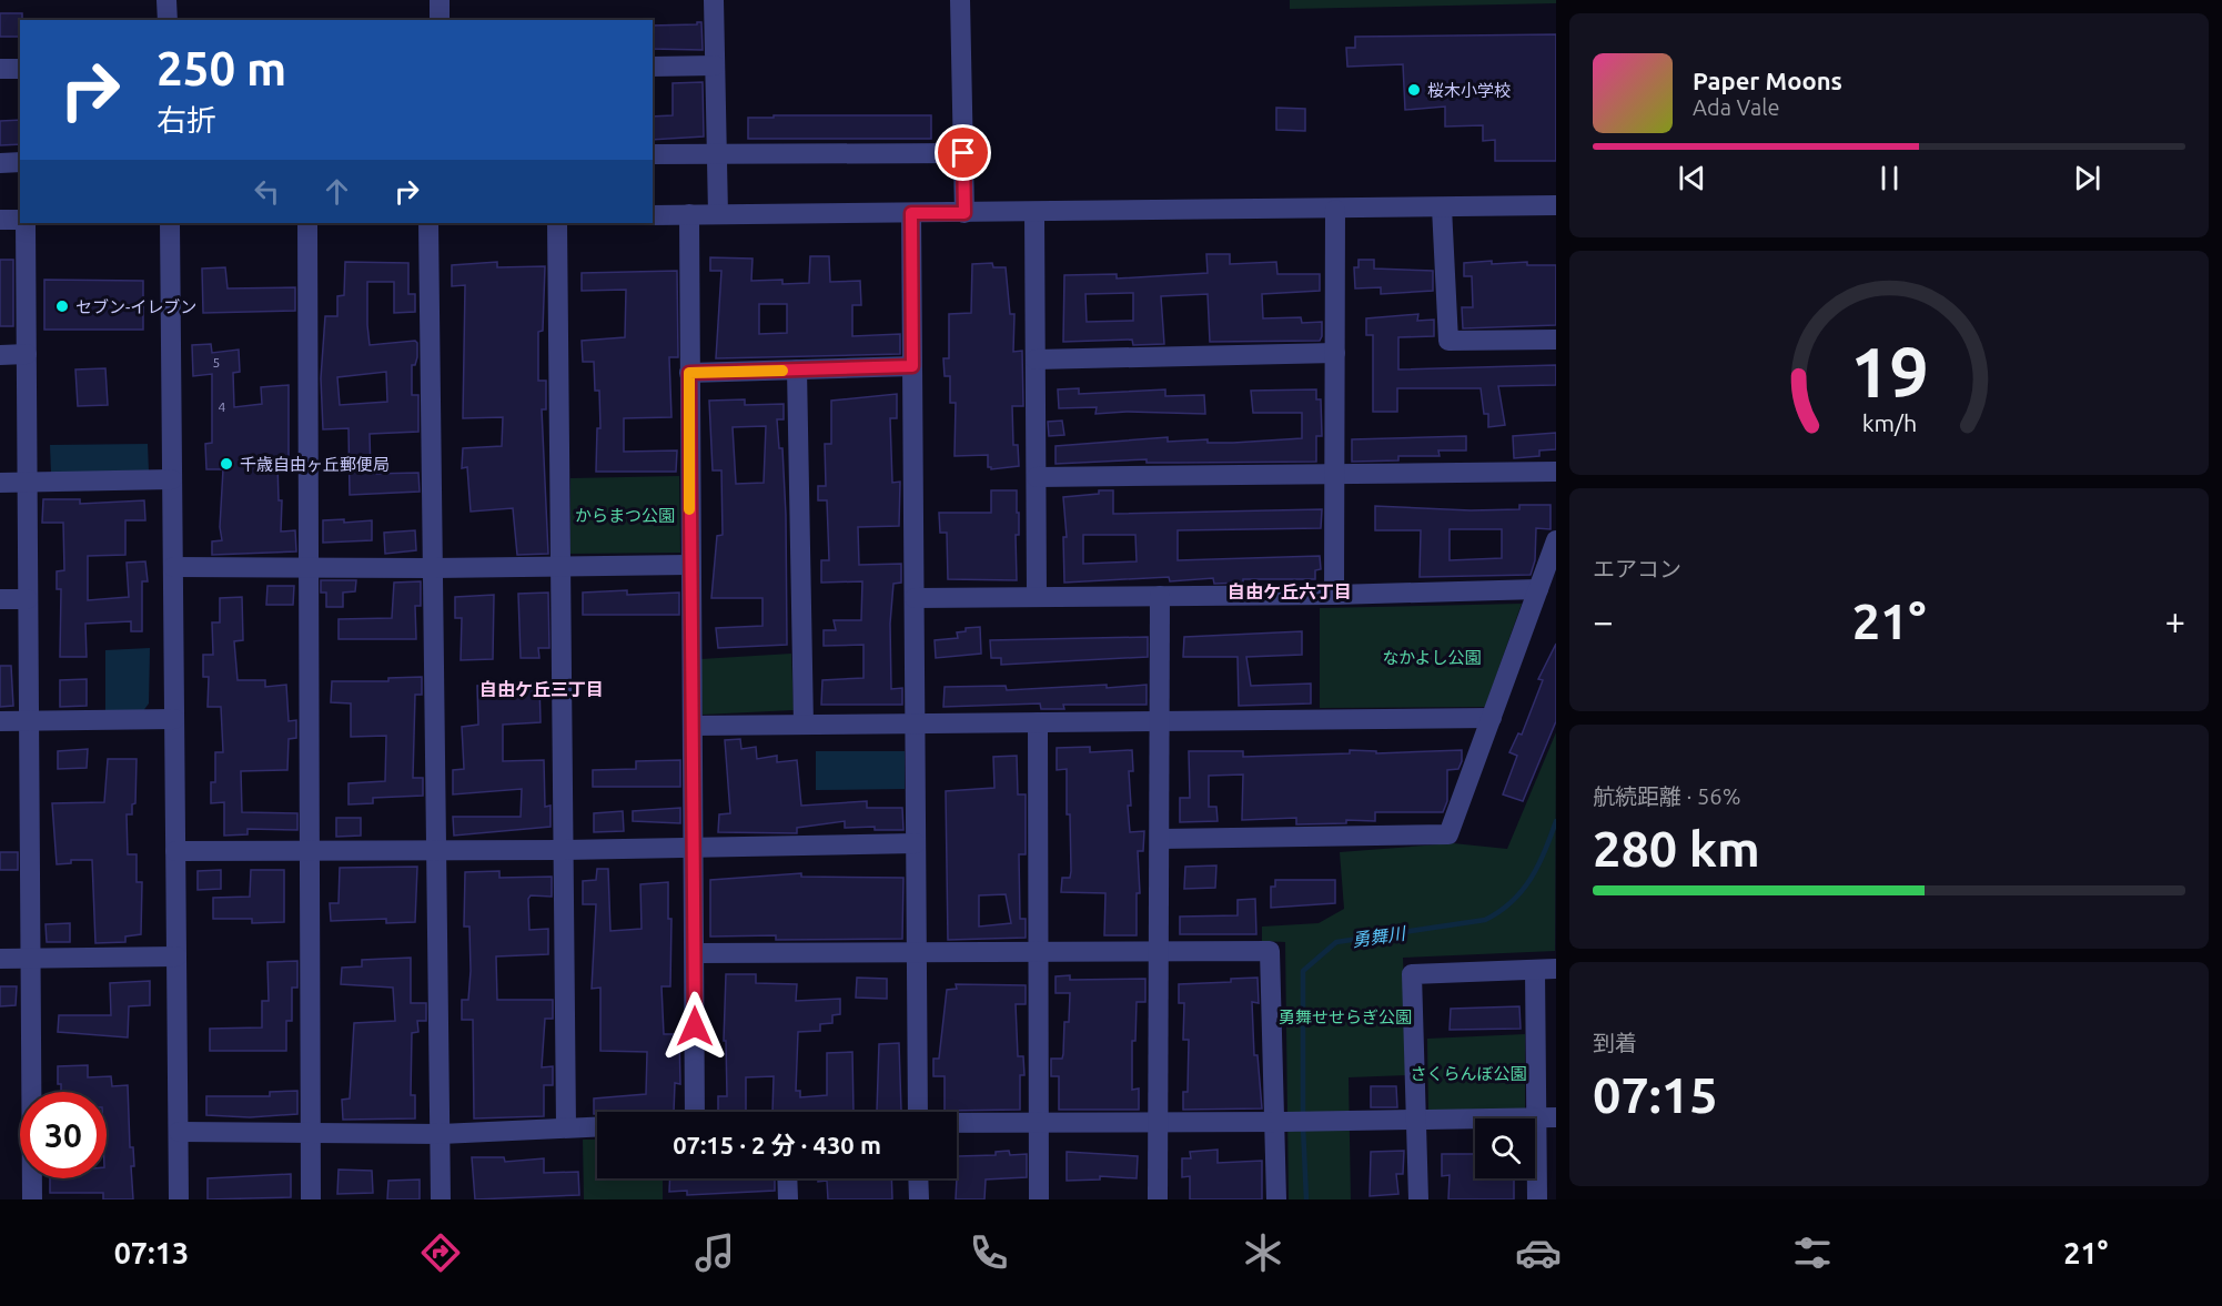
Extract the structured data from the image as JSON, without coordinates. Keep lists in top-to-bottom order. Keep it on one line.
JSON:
{"districts":["自由ケ丘六丁目","自由ケ丘三丁目"],"water":["勇舞川"],"parks":["からまつ公園","なかよし公園","勇舞せせらぎ公園","さくらんぼ公園"],"places":["桜木小学校","セブン-イレブン","千歳自由ヶ丘郵便局"],"house_numbers":["5","4"],"page":{"turn":["250 m","右折"],"song":["Paper Moons","Ada Vale"],"tile":["エアコン",["航続距離 · 56%","280 km"],["到着","07:15"]],"heat":["−","21°","+"],"limit":"30","trip":"07:15 · 2 分 · 430 m","tabs":["07:13","21°"],"gauge":["19","km/h"]}}
